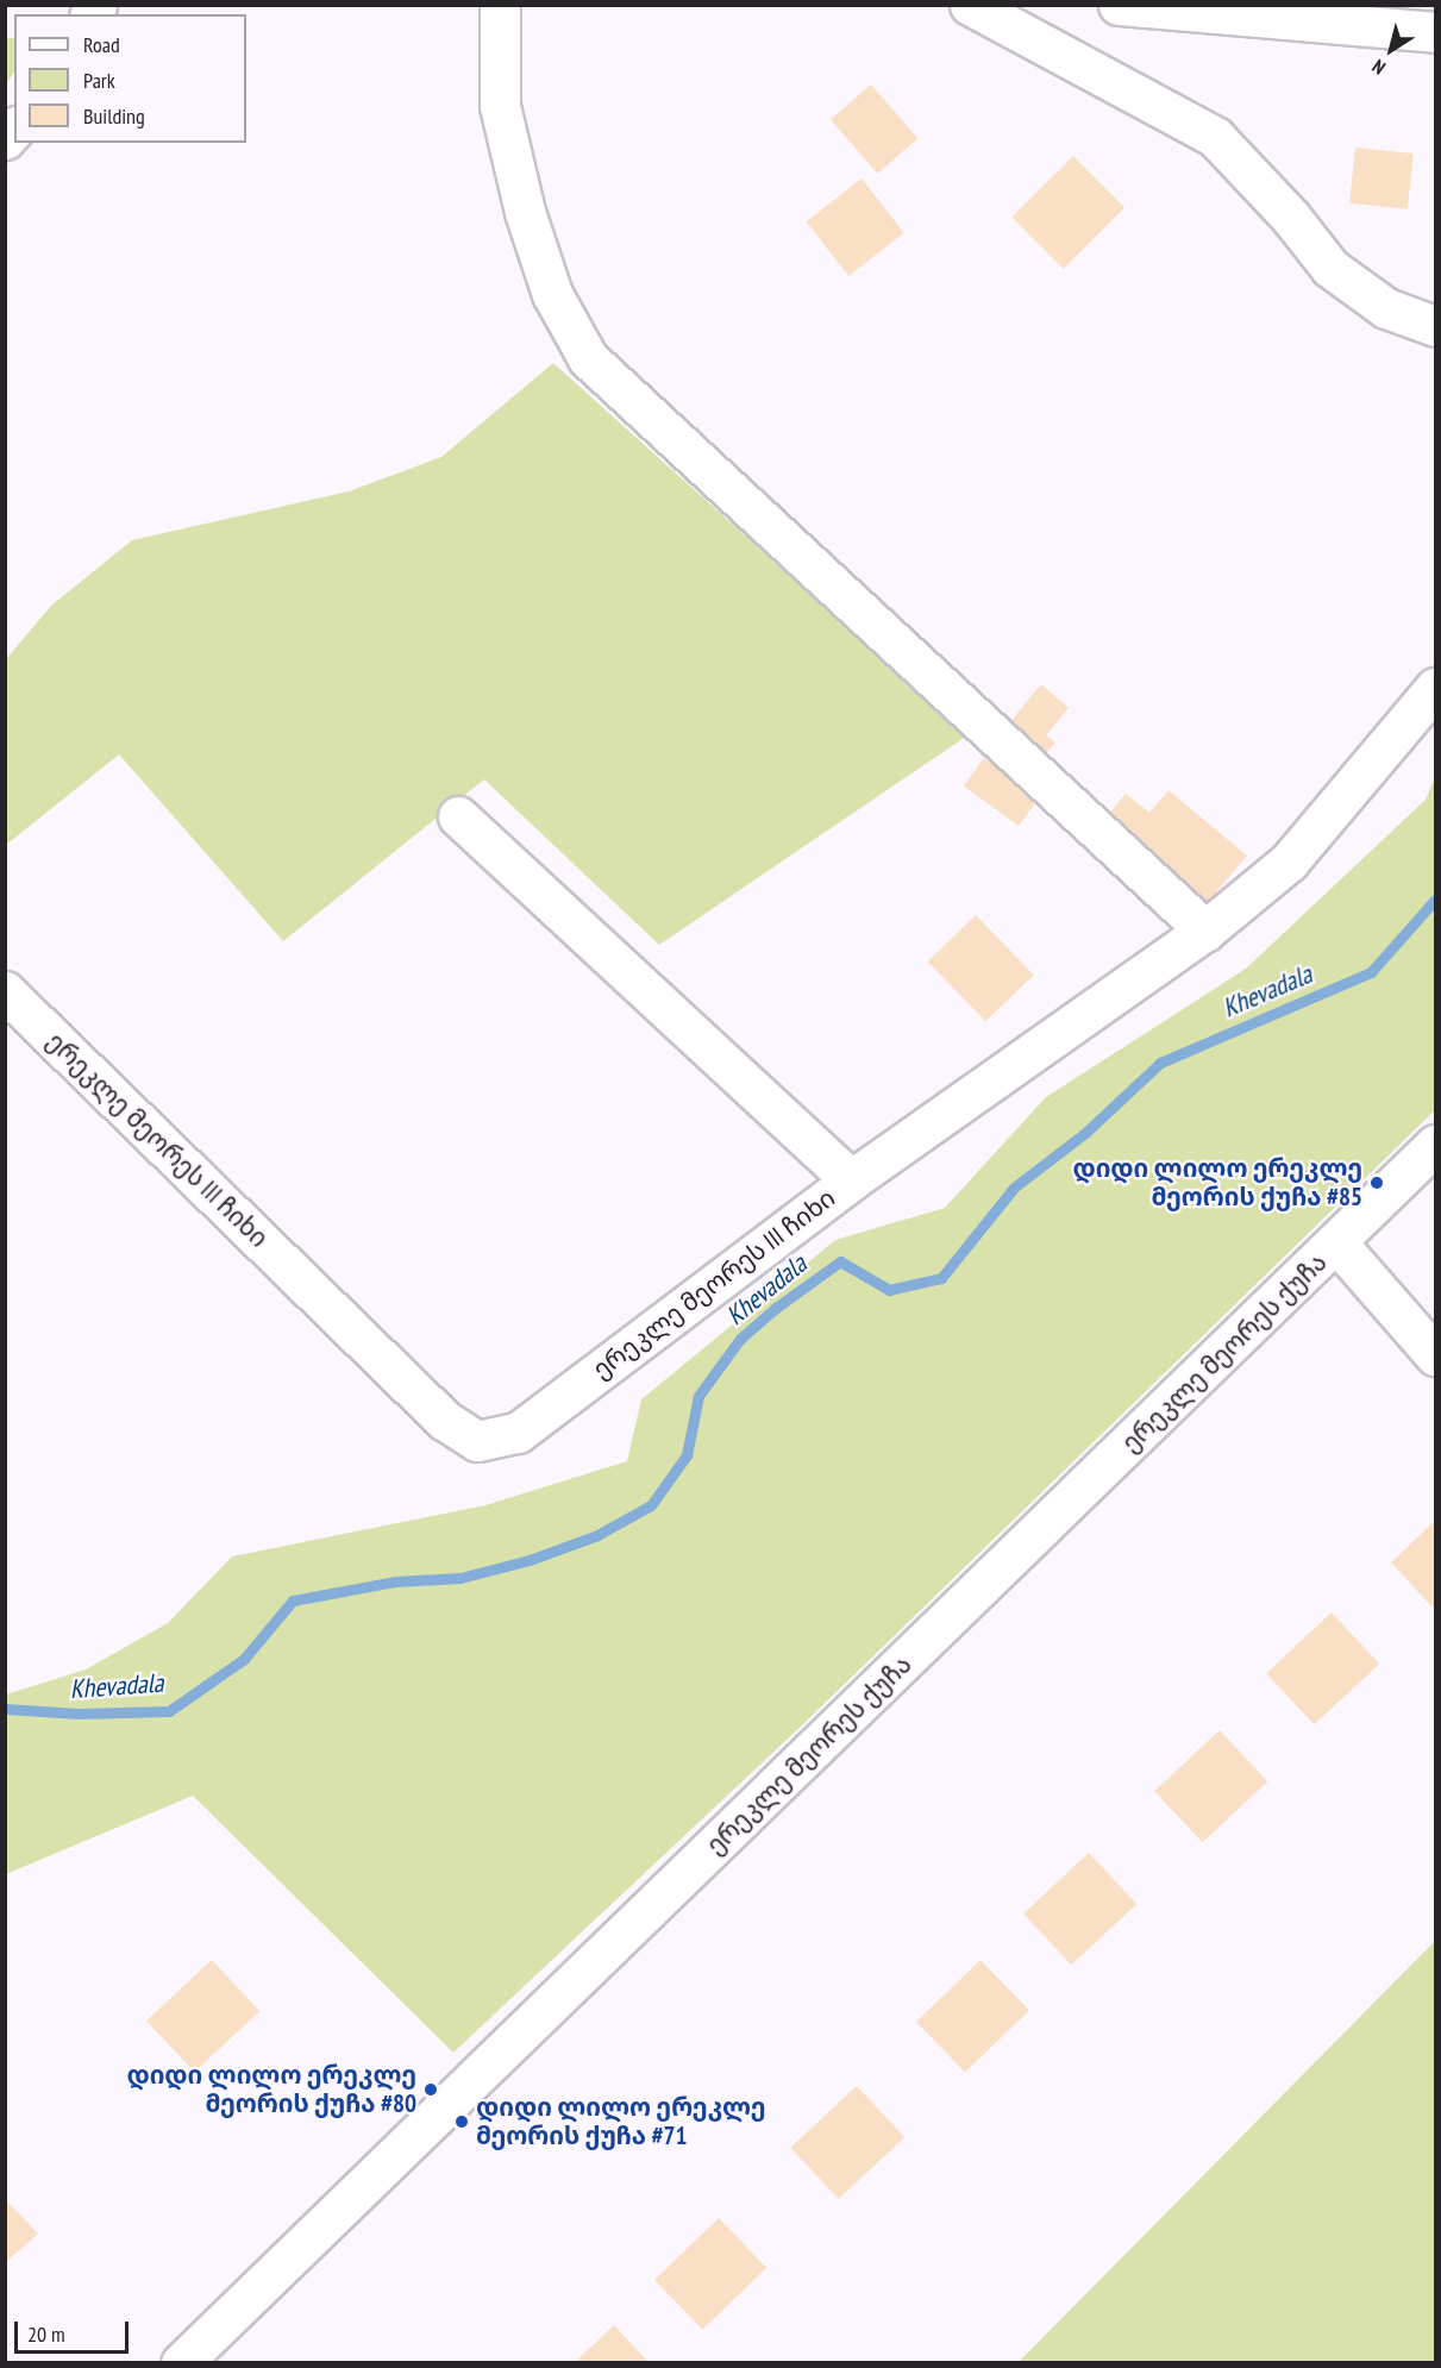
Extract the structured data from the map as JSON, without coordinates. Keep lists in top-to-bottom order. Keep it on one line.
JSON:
{"streets":{"street":["ერეკლე მეორეს III ჩიხი","ერეკლე მეორეს ქუჩა"]},"water":["Khevadala"],"places":["დიდი ლილო ერეკლე მეორის ქუჩა #85","დიდი ლილო ერეკლე მეორის ქუჩა #80","დიდი ლილო ერეკლე მეორის ქუჩა #71"],"legend":["Road","Park","Building"],"scale_bar":"20 m","north":"bottom left"}
